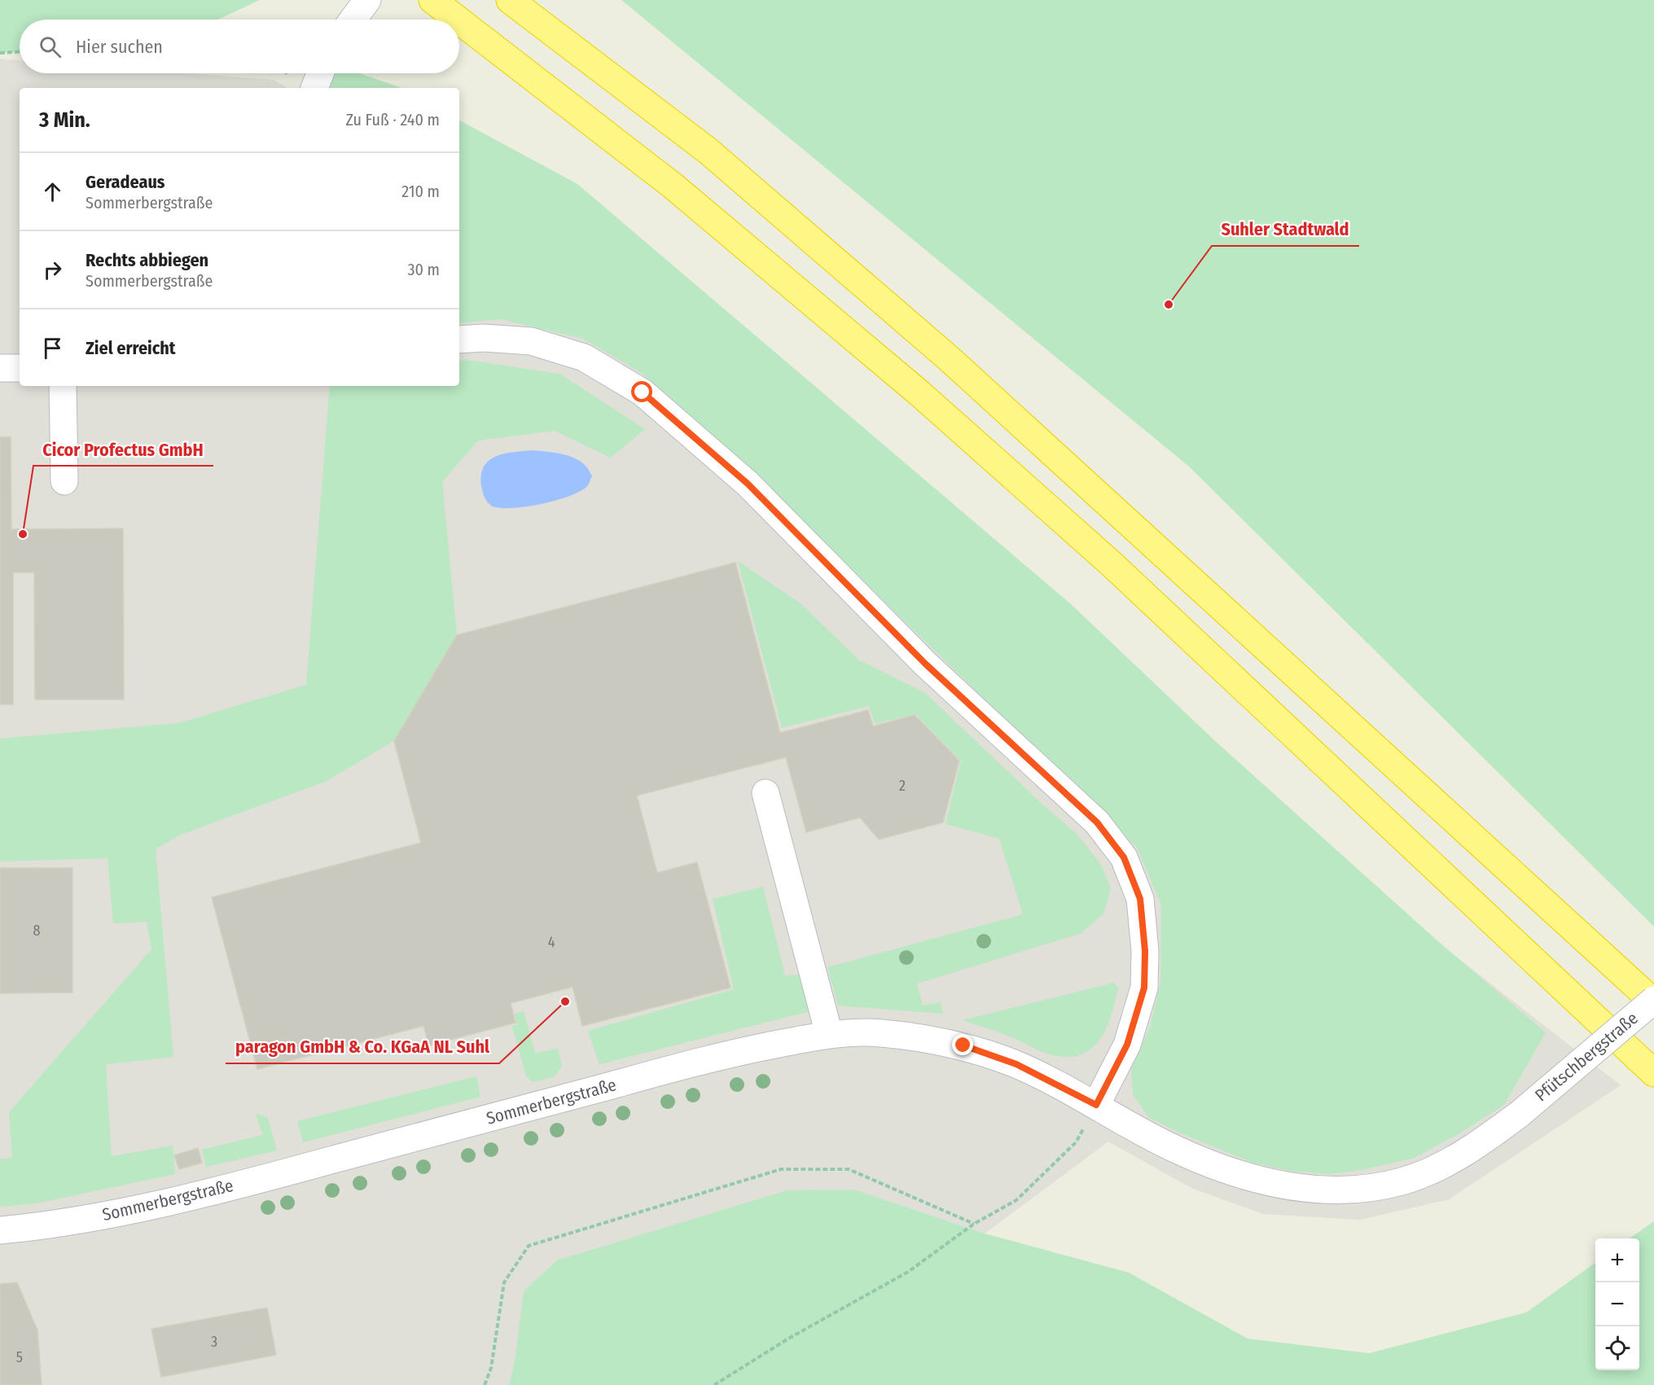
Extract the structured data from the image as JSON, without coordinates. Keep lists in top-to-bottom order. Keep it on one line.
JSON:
{"streets":{"street":["Pfütschbergstraße","Sommerbergstraße"]},"crossings":[["Pfütschbergstraße","Sommerbergstraße"]],"places":["Suhler Stadtwald","Cicor Profectus GmbH","paragon GmbH & Co. KGaA NL Suhl"],"house_numbers":["2","8","4","3","5"],"page":{"search":"Hier suchen","heading":["3 Min.","Zu Fuß · 240 m"],"list":[["Geradeaus","Sommerbergstraße","210 m"],["Rechts abbiegen","Sommerbergstraße","30 m"],"Ziel erreicht"],"map_buttons":["+","−"]}}
